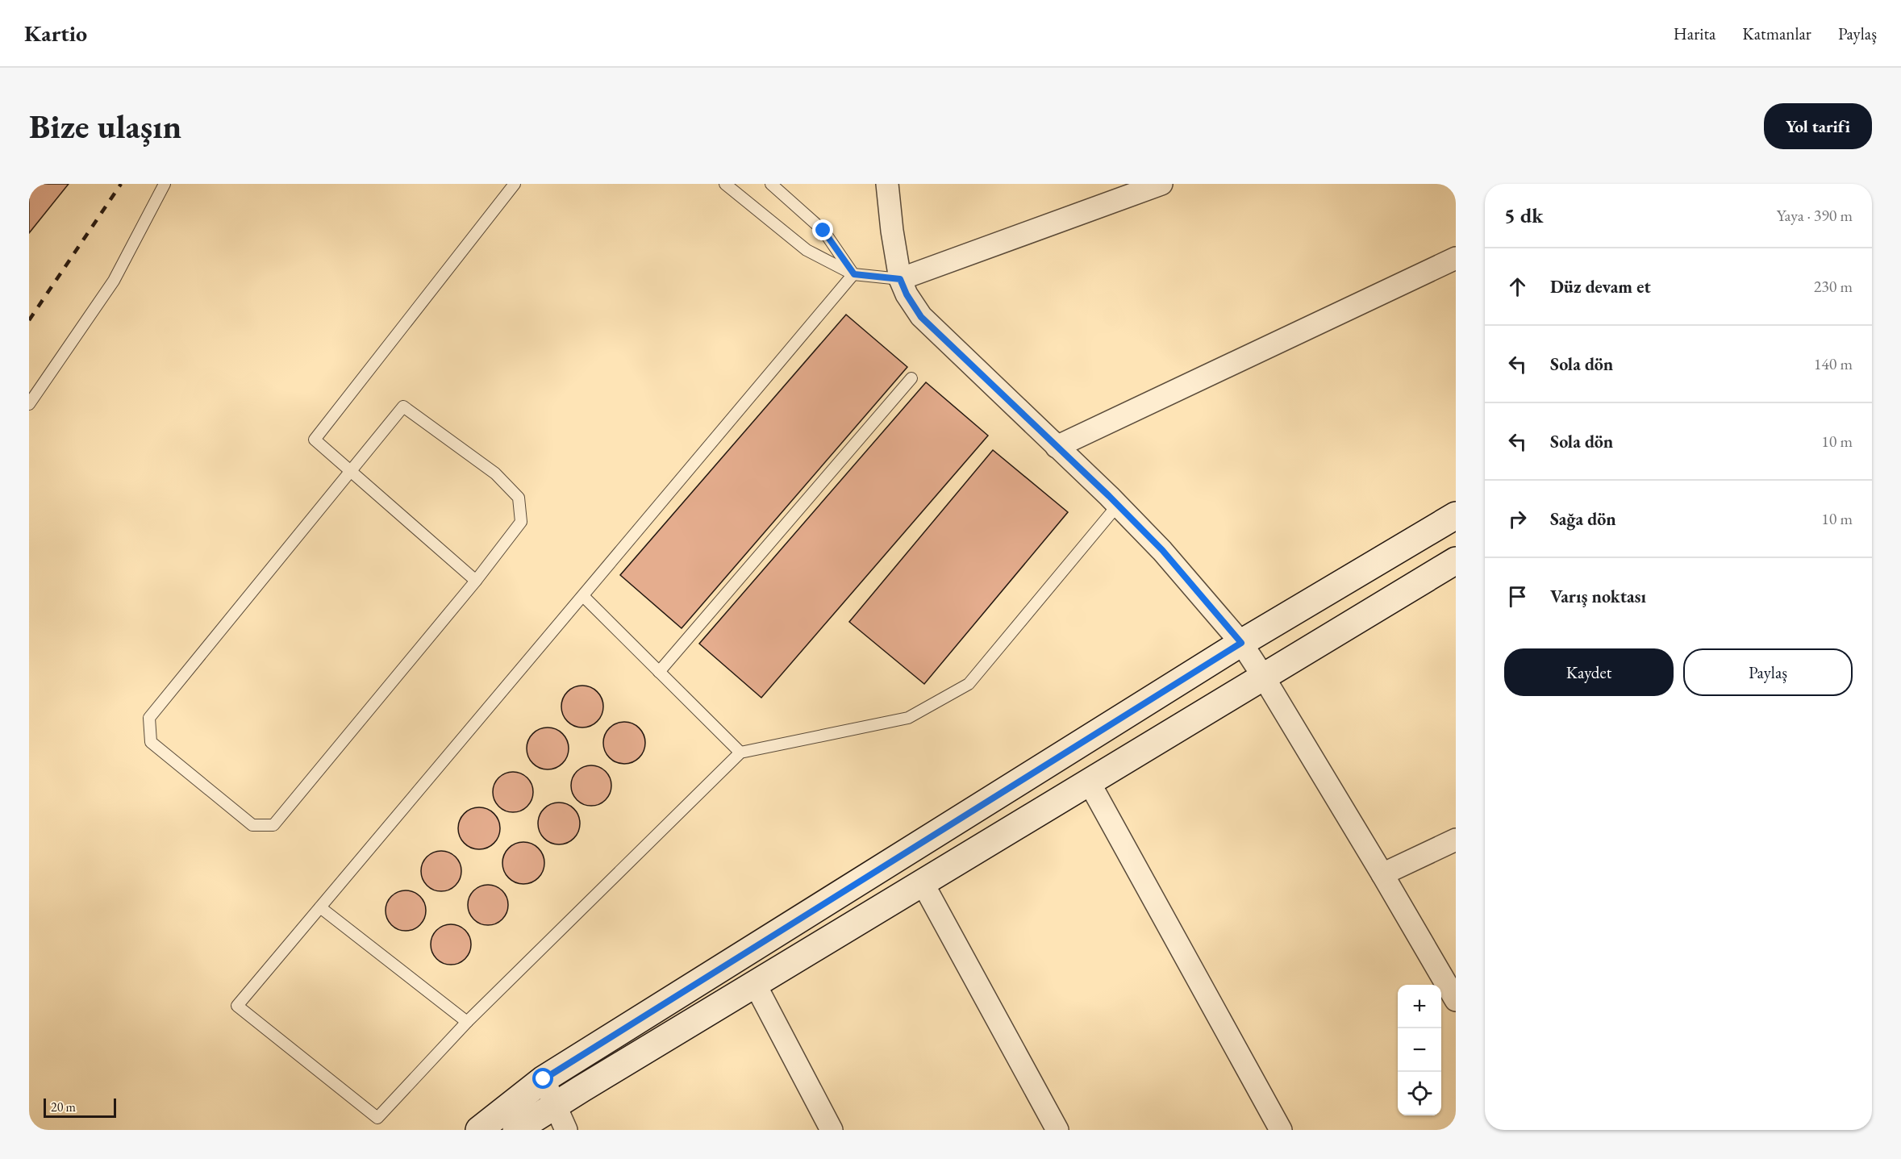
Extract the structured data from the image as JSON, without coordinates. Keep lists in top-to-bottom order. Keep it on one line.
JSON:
{"scale_bar":"20 m","page":{"header":"Kartio","nav":["Harita","Katmanlar","Paylaş"],"buttons":["Yol tarifi",["Kaydet","Paylaş"]],"title":"Bize ulaşın","heading":["5 dk","Yaya · 390 m"],"list":[["Düz devam et","230 m"],["Sola dön","140 m"],["Sola dön","10 m"],["Sağa dön","10 m"],"Varış noktası"],"map_buttons":["+","−"],"scale":"20 m"}}
